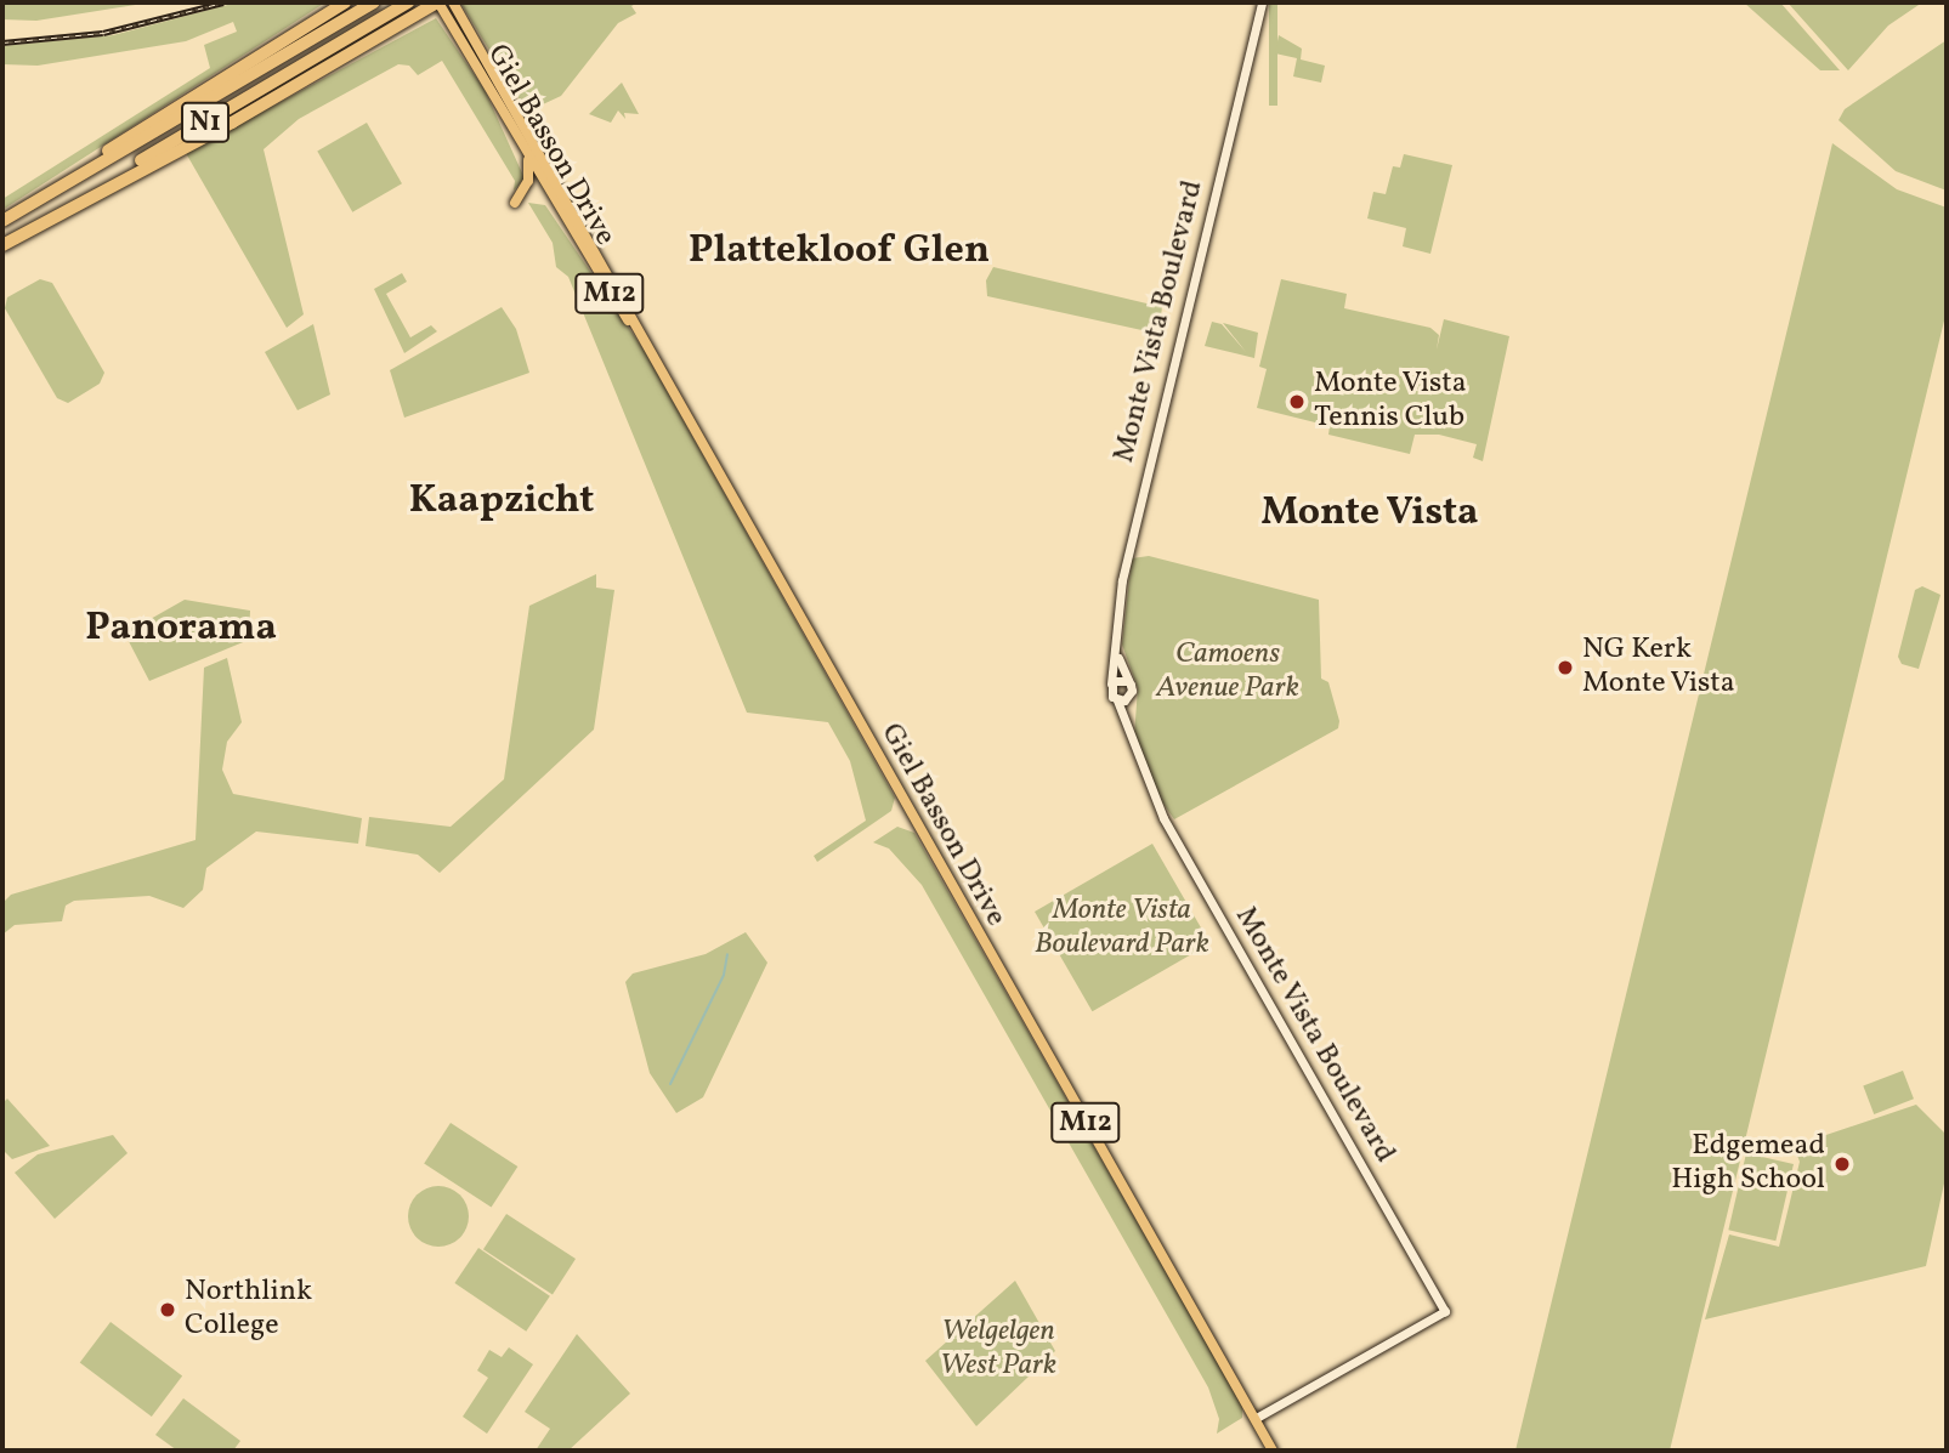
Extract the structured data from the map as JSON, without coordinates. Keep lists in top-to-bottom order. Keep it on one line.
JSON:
{"streets":{"highway":["N1"],"main road":["Giel Basson Drive","M12","Monte Vista Boulevard"]},"crossings":[["Giel Basson Drive","Monte Vista Boulevard"]],"districts":["Plattekloof Glen","Kaapzicht","Monte Vista","Panorama"],"parks":["Camoens Avenue Park","Monte Vista Boulevard Park","Welgelgen West Park"],"places":["Monte Vista Tennis Club","NG Kerk Monte Vista","Edgemead High School","Northlink College"]}
